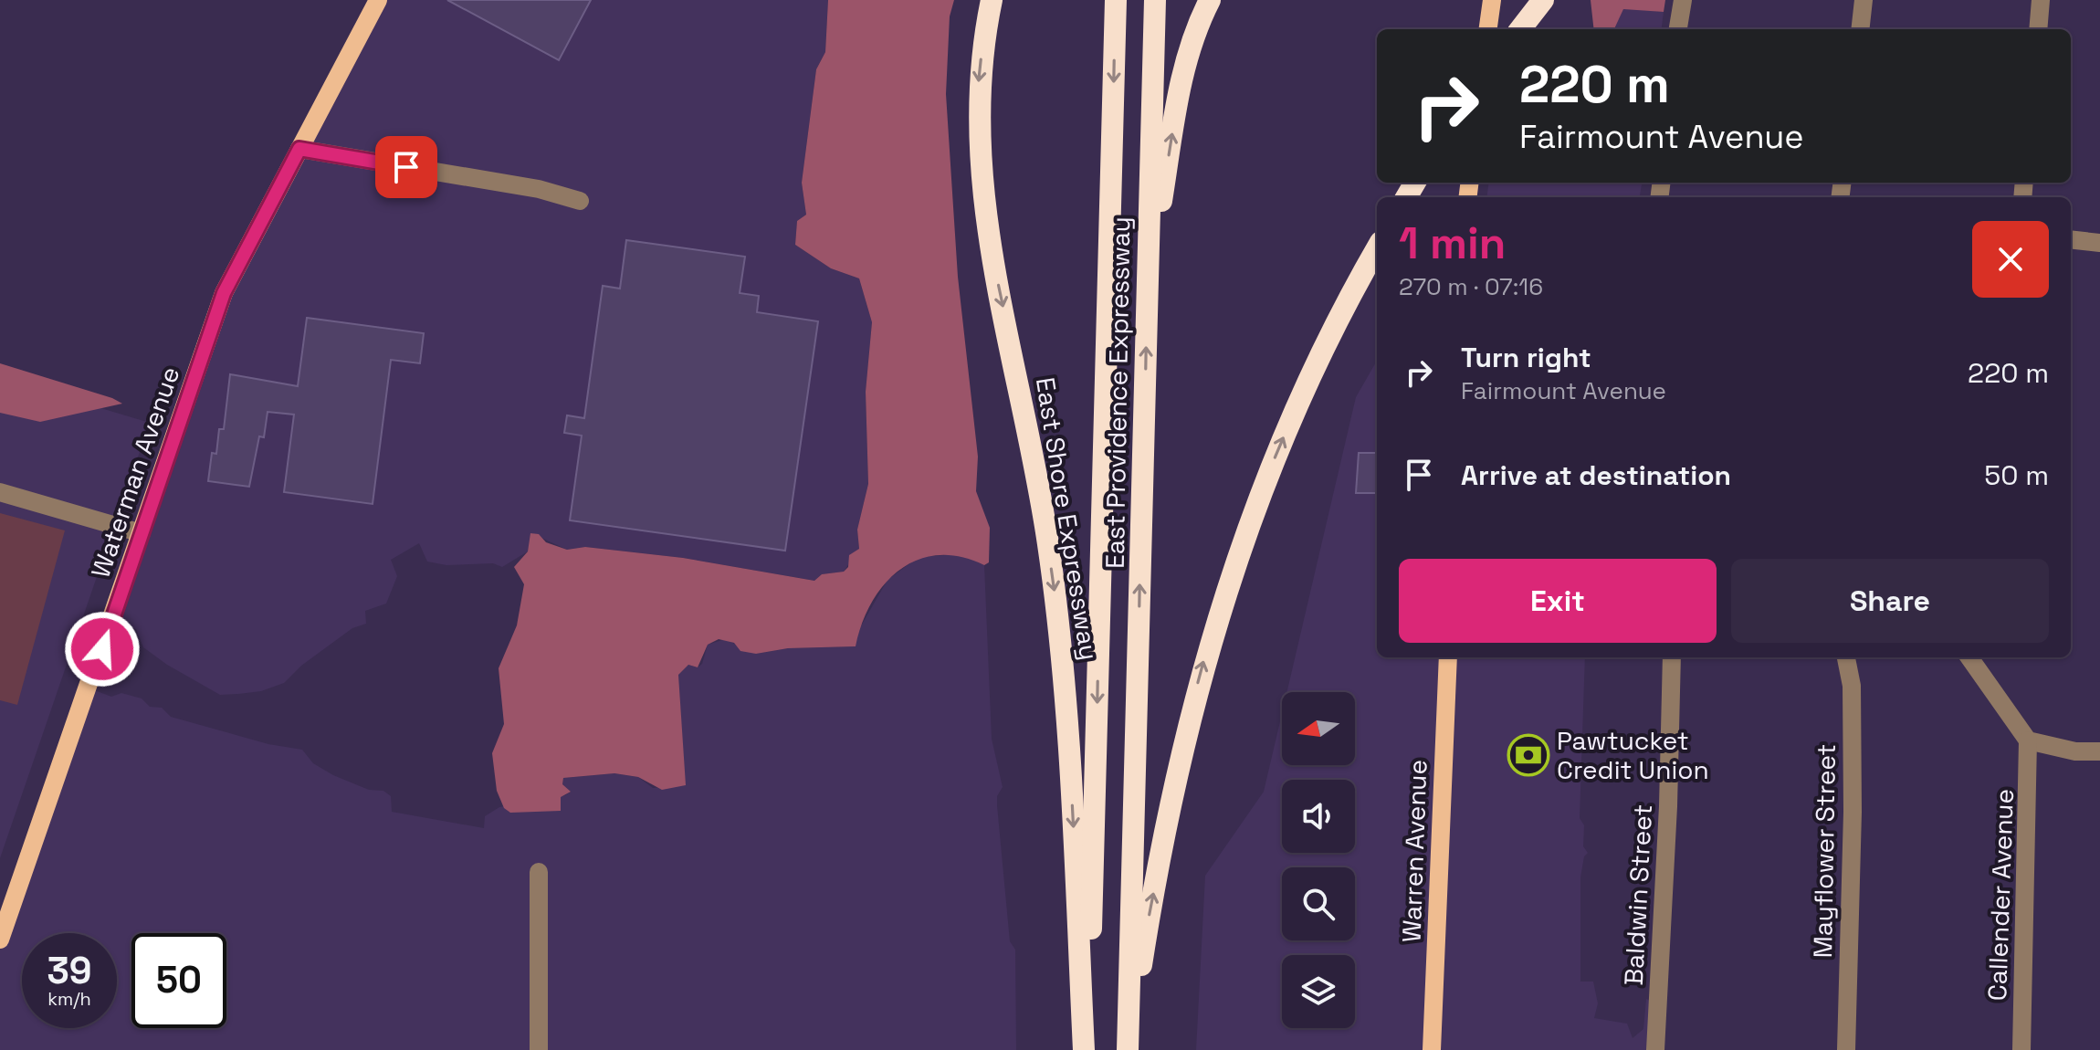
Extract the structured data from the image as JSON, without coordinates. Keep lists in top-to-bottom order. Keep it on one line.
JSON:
{"streets":{"highway":["East Providence Expressway","East Shore Expressway"],"main road":["Waterman Avenue","Warren Avenue"],"street":["Mayflower Street","Baldwin Street","Callender Avenue"]},"crossings":[["East Providence Expressway","East Shore Expressway"]],"places":{"bank":["Pawtucket Credit Union"]},"north":"left","page":{"turn":["220 m","Fairmount Avenue"],"heading":["1 min","270 m · 07:16"],"list":[{"name":"Turn right","note":"Fairmount Avenue","value":"220 m"},{"name":"Arrive at destination","value":"50 m"}],"buttons":["Exit","Share"],"speed":"39 km/h","limit":"50"}}
